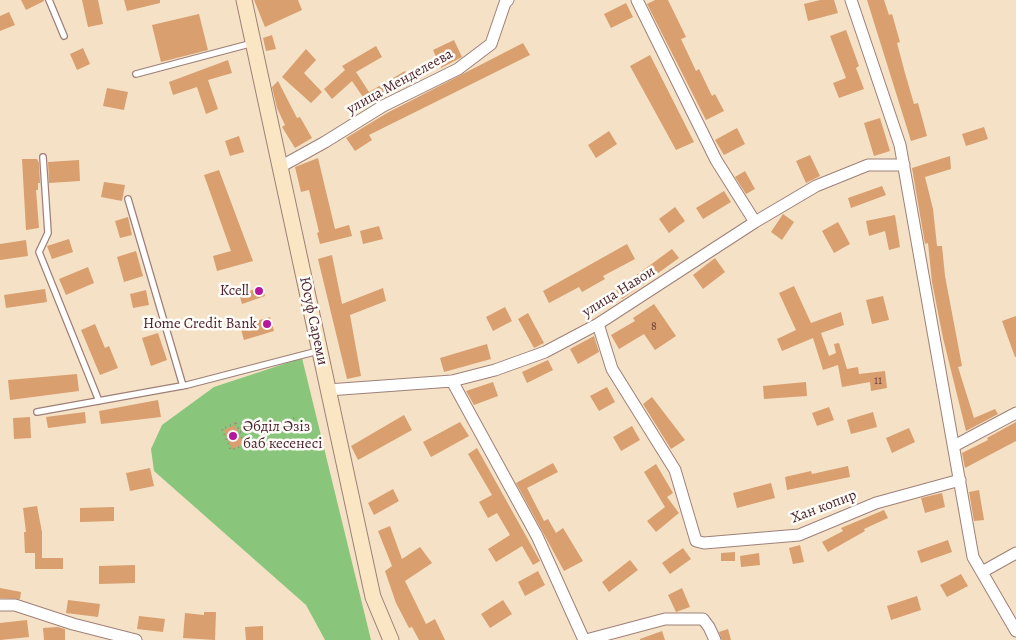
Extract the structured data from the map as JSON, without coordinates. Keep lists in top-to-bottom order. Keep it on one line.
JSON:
{"streets":{"main road":["Юсуф Сареми"],"street":["улица Менделеева","улица Навои","Хан копир"]},"crossings":[["улица Менделеева","Юсуф Сареми"],["улица Навои","Юсуф Сареми"],["улица Навои","Хан копир"]],"places":["Kcell","Home Credit Bank","Әбділ Әзіз баб кесенесі"],"house_numbers":["8","11"]}
